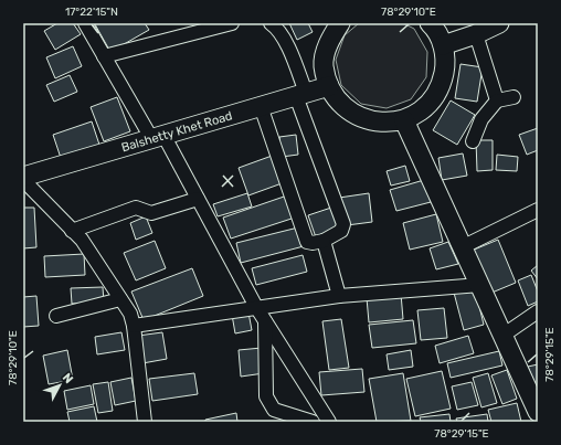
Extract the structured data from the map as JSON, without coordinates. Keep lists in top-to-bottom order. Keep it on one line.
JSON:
{"streets":{"street":["Balshetty Khet Road"]},"north":"top right","coordinates":["17°22'15\"N","78°29'10\"E","78°29'15\"E"]}
